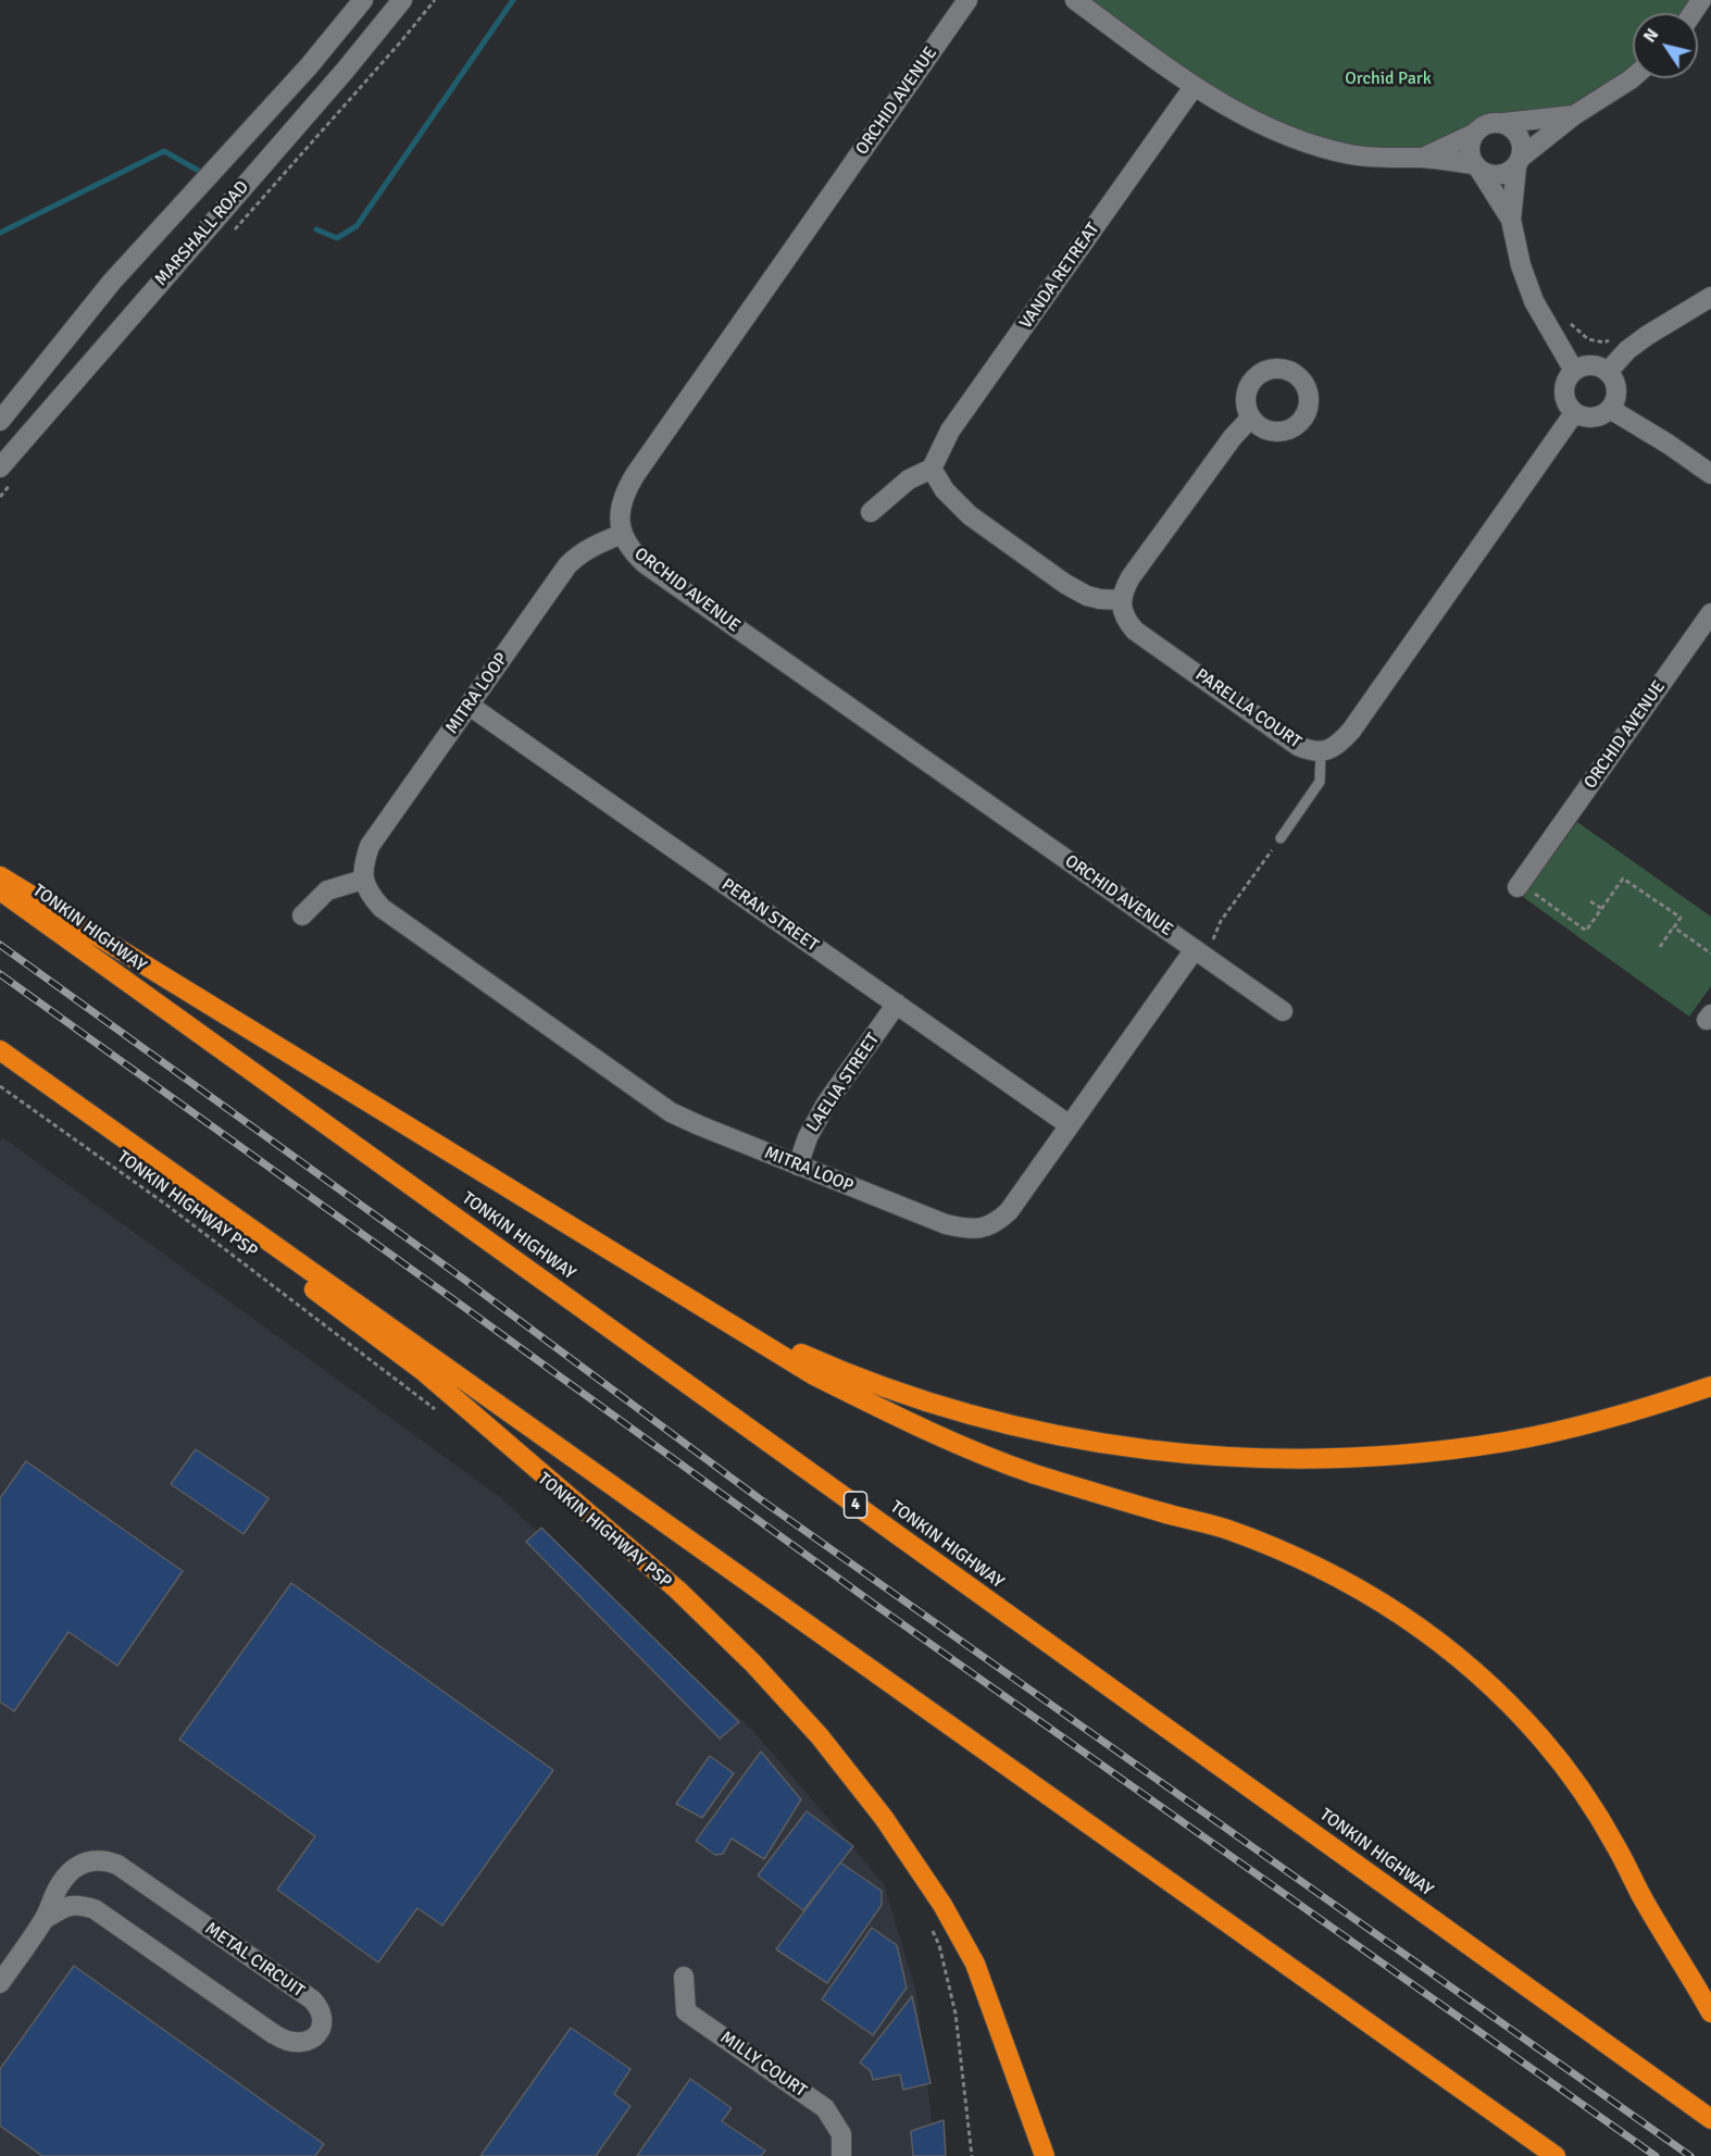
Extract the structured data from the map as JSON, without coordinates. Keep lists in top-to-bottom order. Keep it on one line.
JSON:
{"streets":{"highway":["TONKIN HIGHWAY","4"],"street":["ORCHID AVENUE","MARSHALL ROAD","VANDA RETREAT","MITRA LOOP","PARELLA COURT","PERAN STREET","LAELIA STREET","METAL CIRCUIT","MILLY COURT"],"path":["TONKIN HIGHWAY PSP"]},"crossings":[["ORCHID AVENUE","MITRA LOOP"],["MITRA LOOP","PERAN STREET"],["MITRA LOOP","LAELIA STREET"],["PERAN STREET","LAELIA STREET"]],"parks":["Orchid Park"],"north":"top left"}
